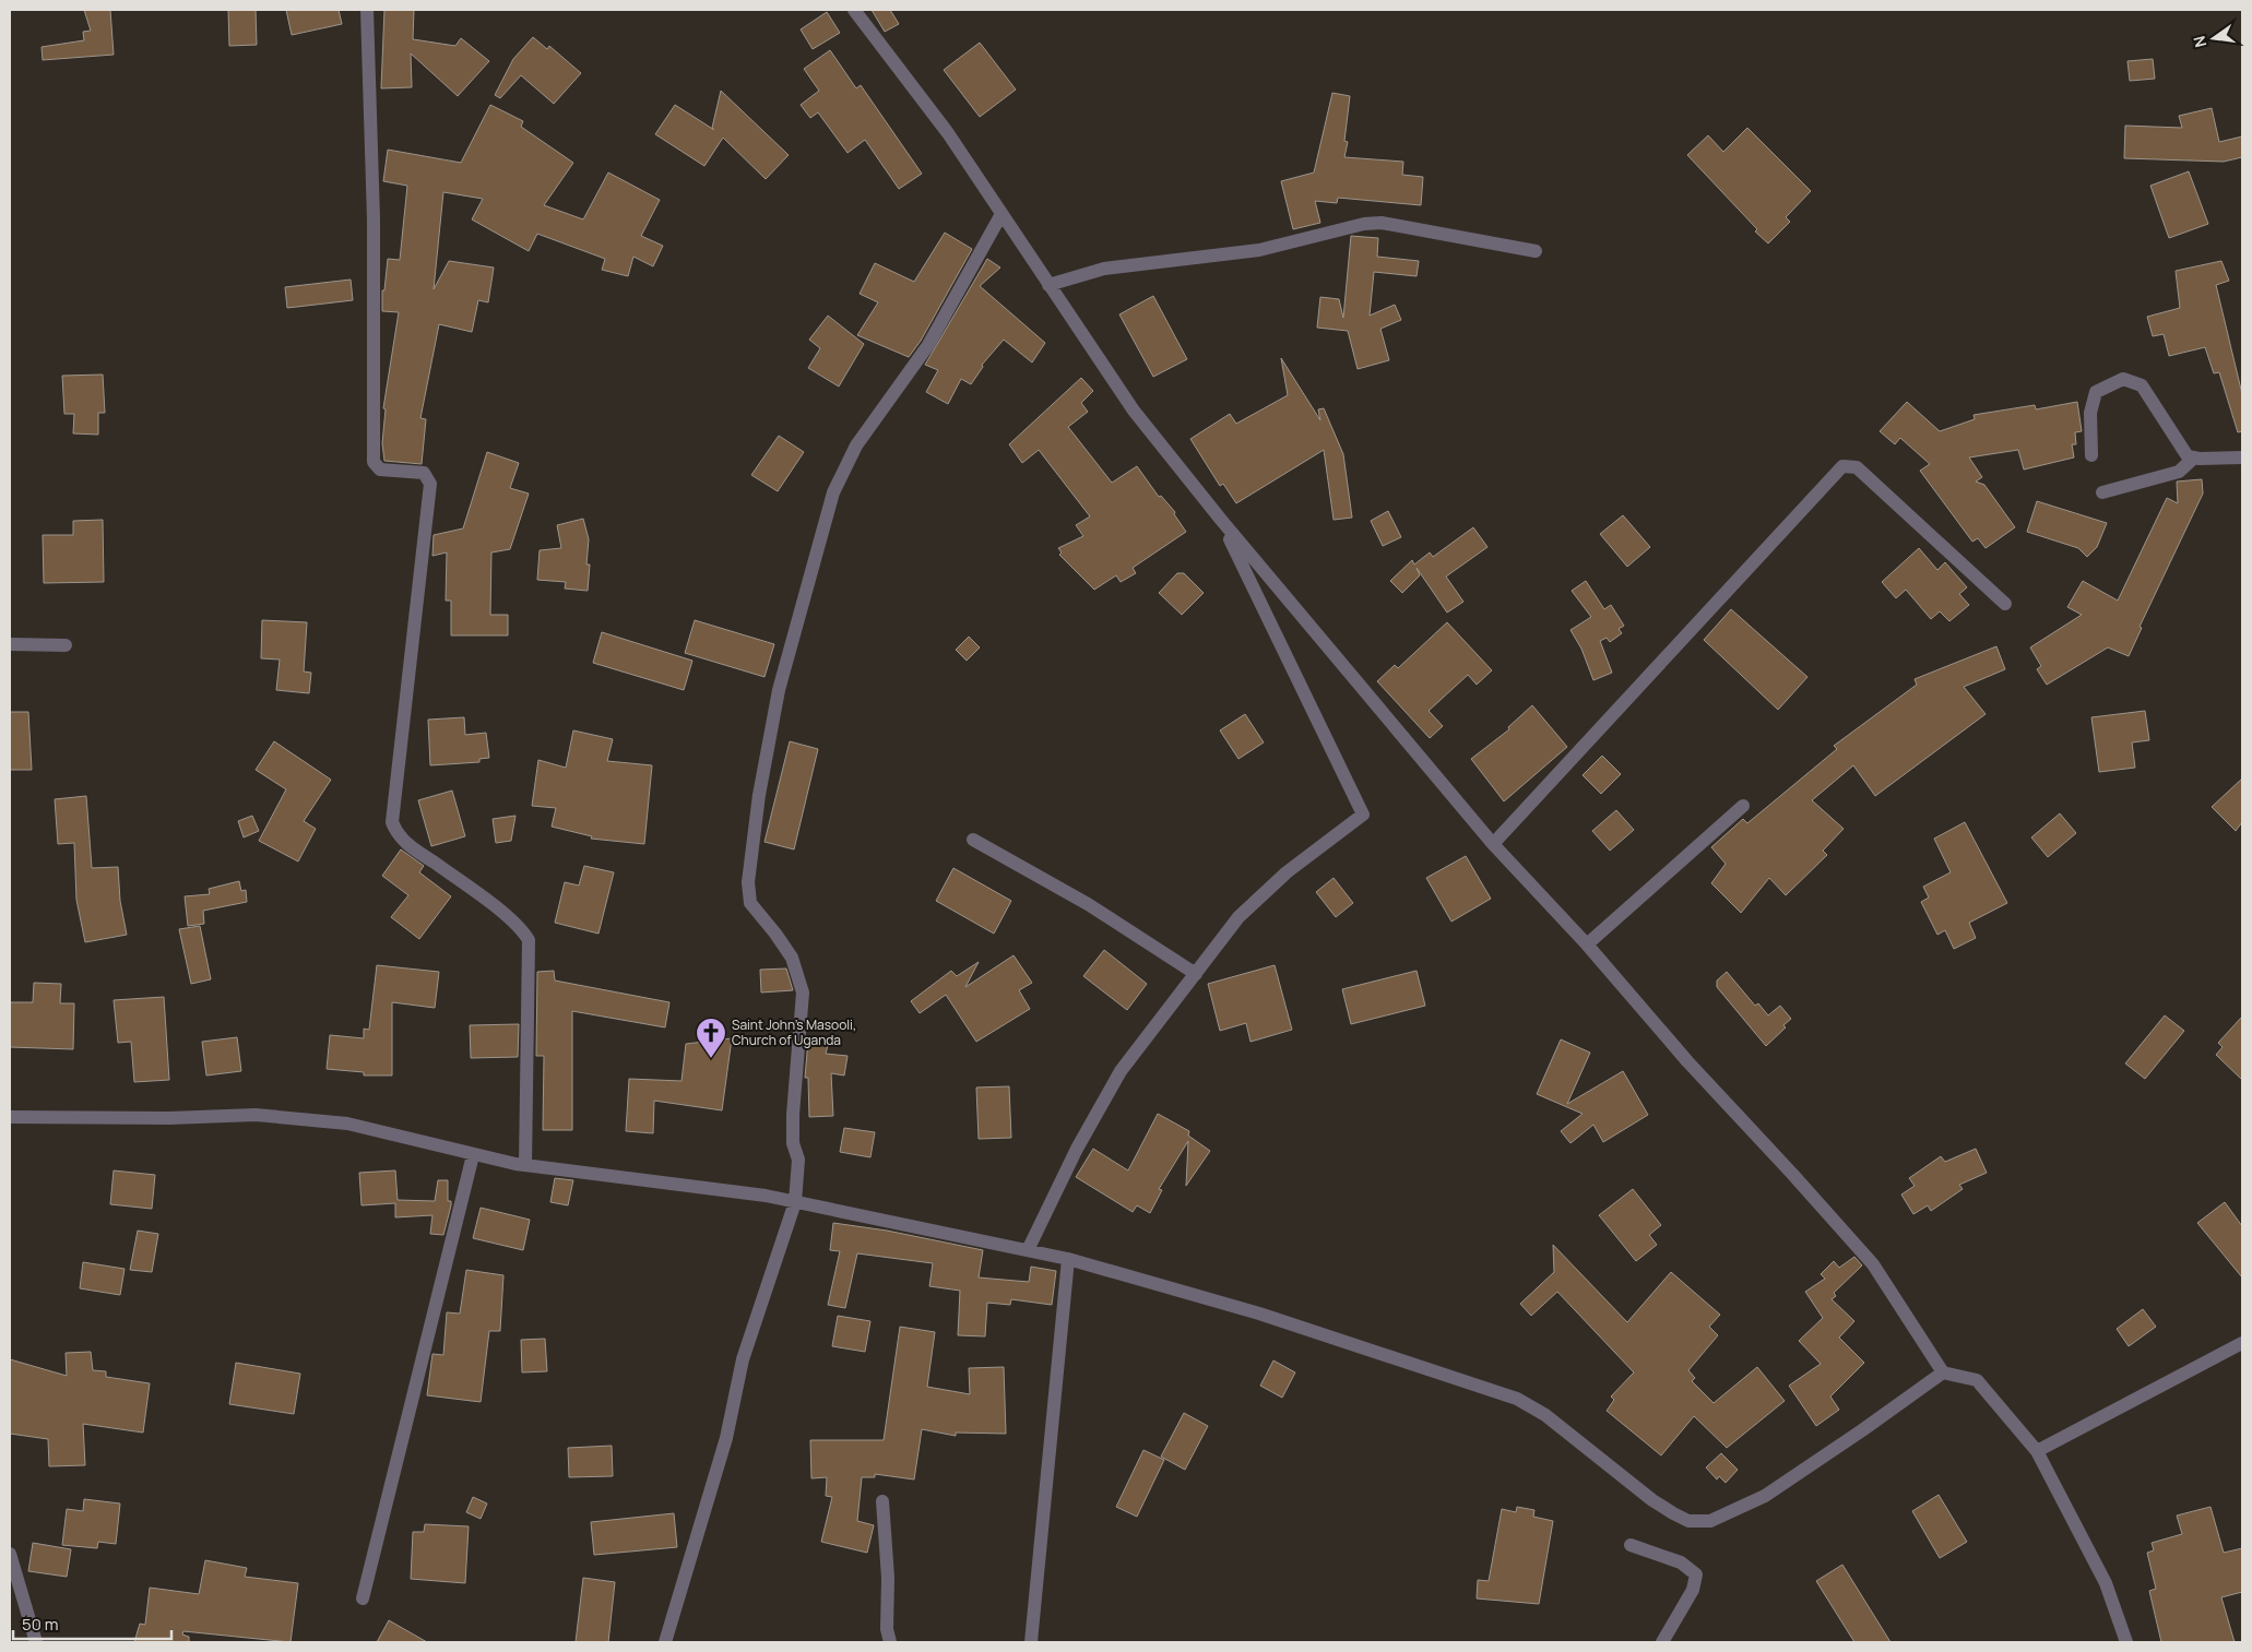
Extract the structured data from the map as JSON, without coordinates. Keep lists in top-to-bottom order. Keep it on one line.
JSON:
{"places":{"church":["Saint John's Masooli, Church of Uganda"]},"scale_bar":"50 m","north":"left"}
